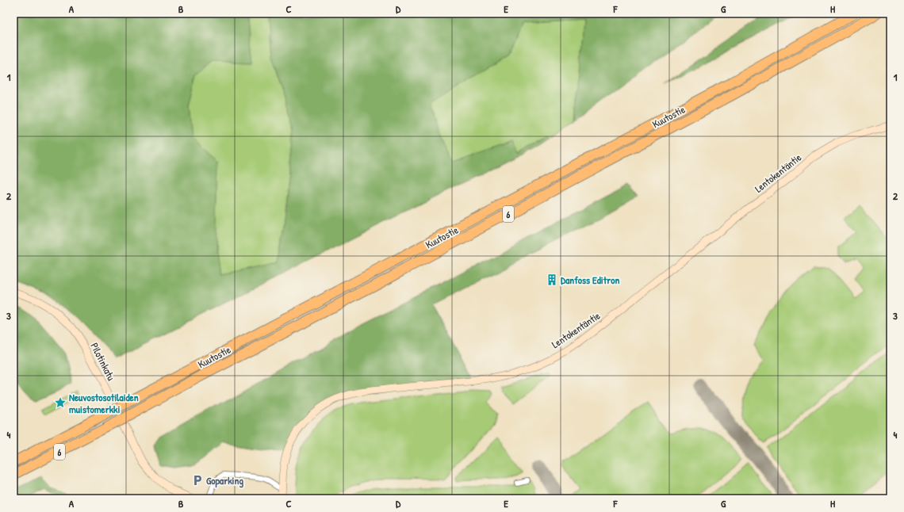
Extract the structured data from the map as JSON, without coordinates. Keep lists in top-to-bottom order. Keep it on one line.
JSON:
{"streets":{"highway":["Kuutostie","6"],"street":["Lentokentäntie","Pilotinkatu"]},"places":{"building":["Danfoss Editron"],"place":["Neuvostosotilaiden muistomerkki"],"parking":["Goparking"]},"grid":{"columns":["A","B","C","D","E","F","G","H"],"rows":["1","2","3","4"]}}
